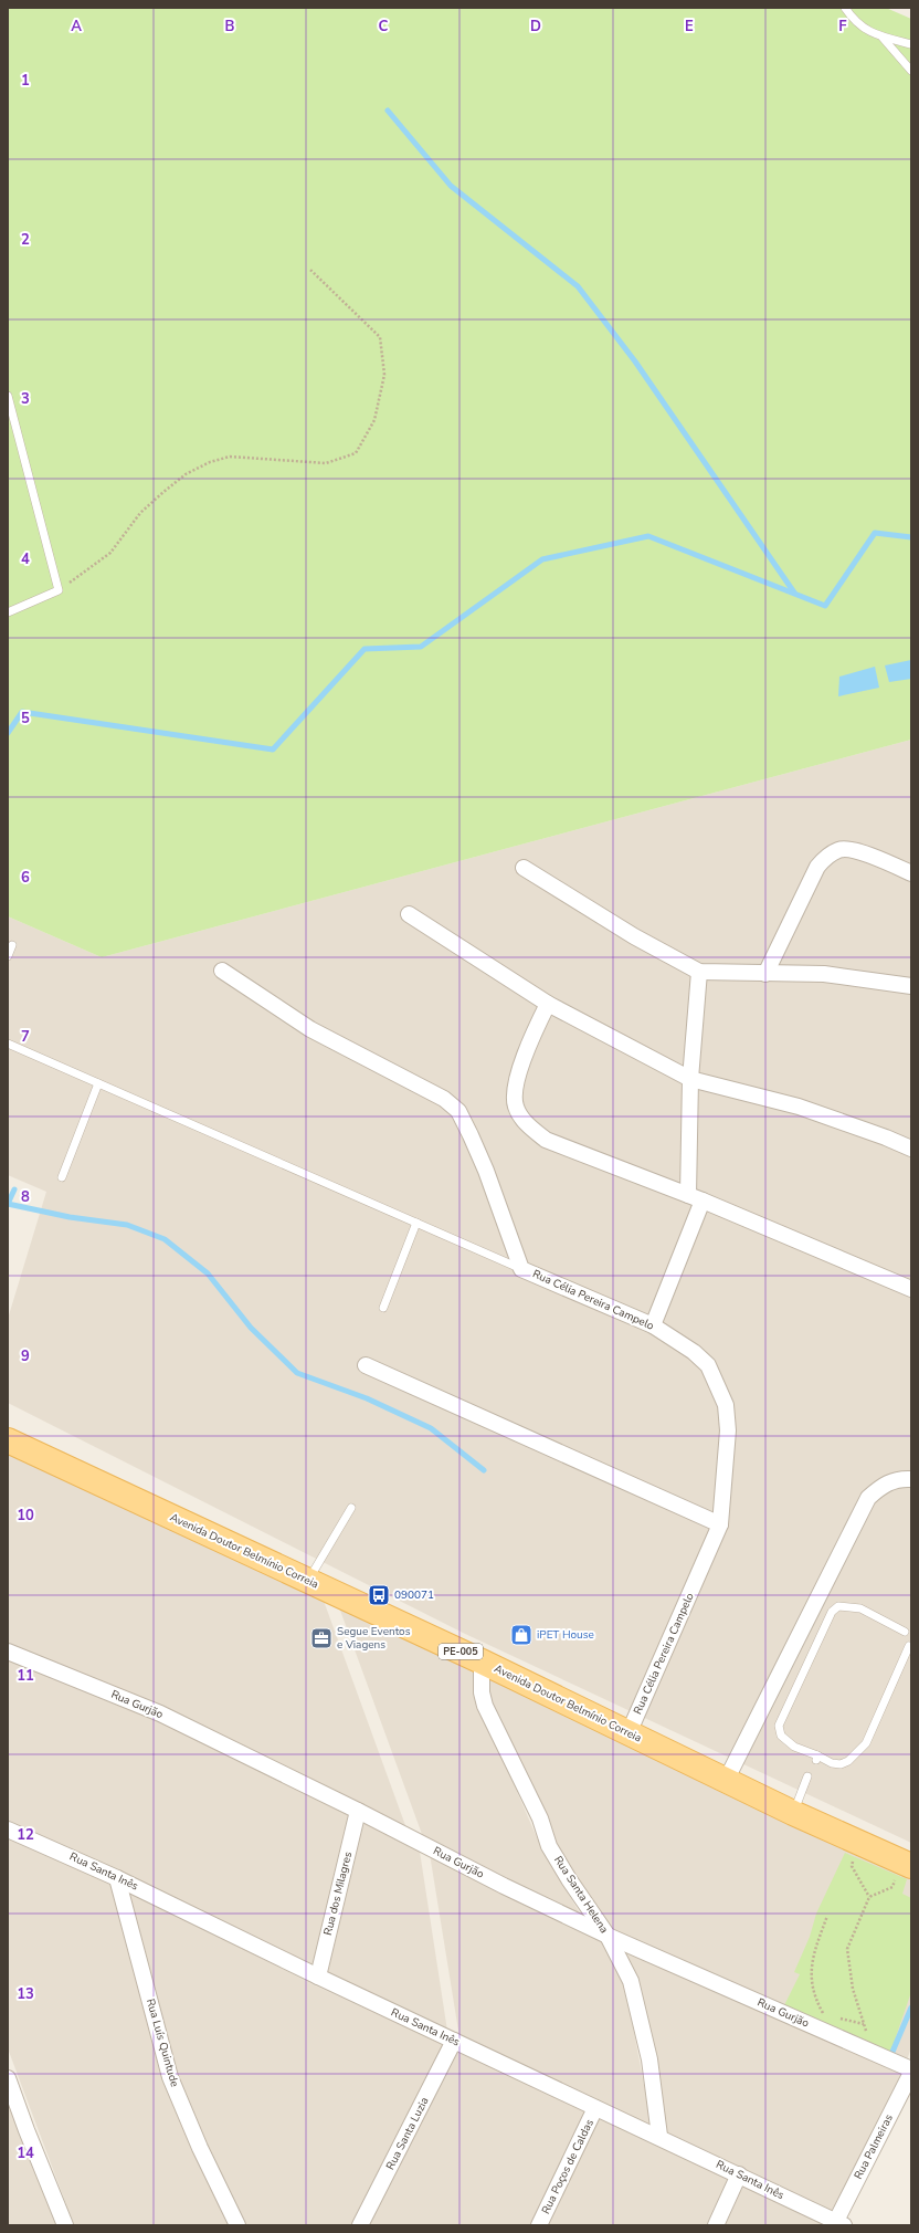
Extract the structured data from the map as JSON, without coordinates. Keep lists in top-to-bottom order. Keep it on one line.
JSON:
{"streets":{"main road":["Avenida Doutor Belmínio Correia","PE-005"],"street":["Rua Célia Pereira Campelo","Rua Gurjão","Rua Santa Inês","Rua dos Milagres","Rua Santa Helena","Rua Luís Quintude","Rua Santa Luzia","Rua Palmeiras","Rua Poços de Caldas"]},"crossings":[["Rua Célia Pereira Campelo","Avenida Doutor Belmínio Correia"],["Avenida Doutor Belmínio Correia","Rua Santa Helena"],["Rua Gurjão","Rua dos Milagres"],["Rua Gurjão","Rua Santa Helena"],["Rua Gurjão","Rua Palmeiras"],["Rua Santa Inês","Rua dos Milagres"],["Rua Santa Inês","Rua Santa Helena"],["Rua Santa Inês","Rua Luís Quintude"],["Rua Santa Inês","Rua Santa Luzia"],["Rua Santa Inês","Rua Palmeiras"],["Rua Santa Inês","Rua Poços de Caldas"]],"places":{"bus stop":["090071"],"shop":["iPET House"],"office":["Segue Eventos e Viagens"]},"grid":{"columns":["A","B","C","D","E","F"],"rows":["1","2","3","4","5","6","7","8","9","10","11","12","13","14"]}}
